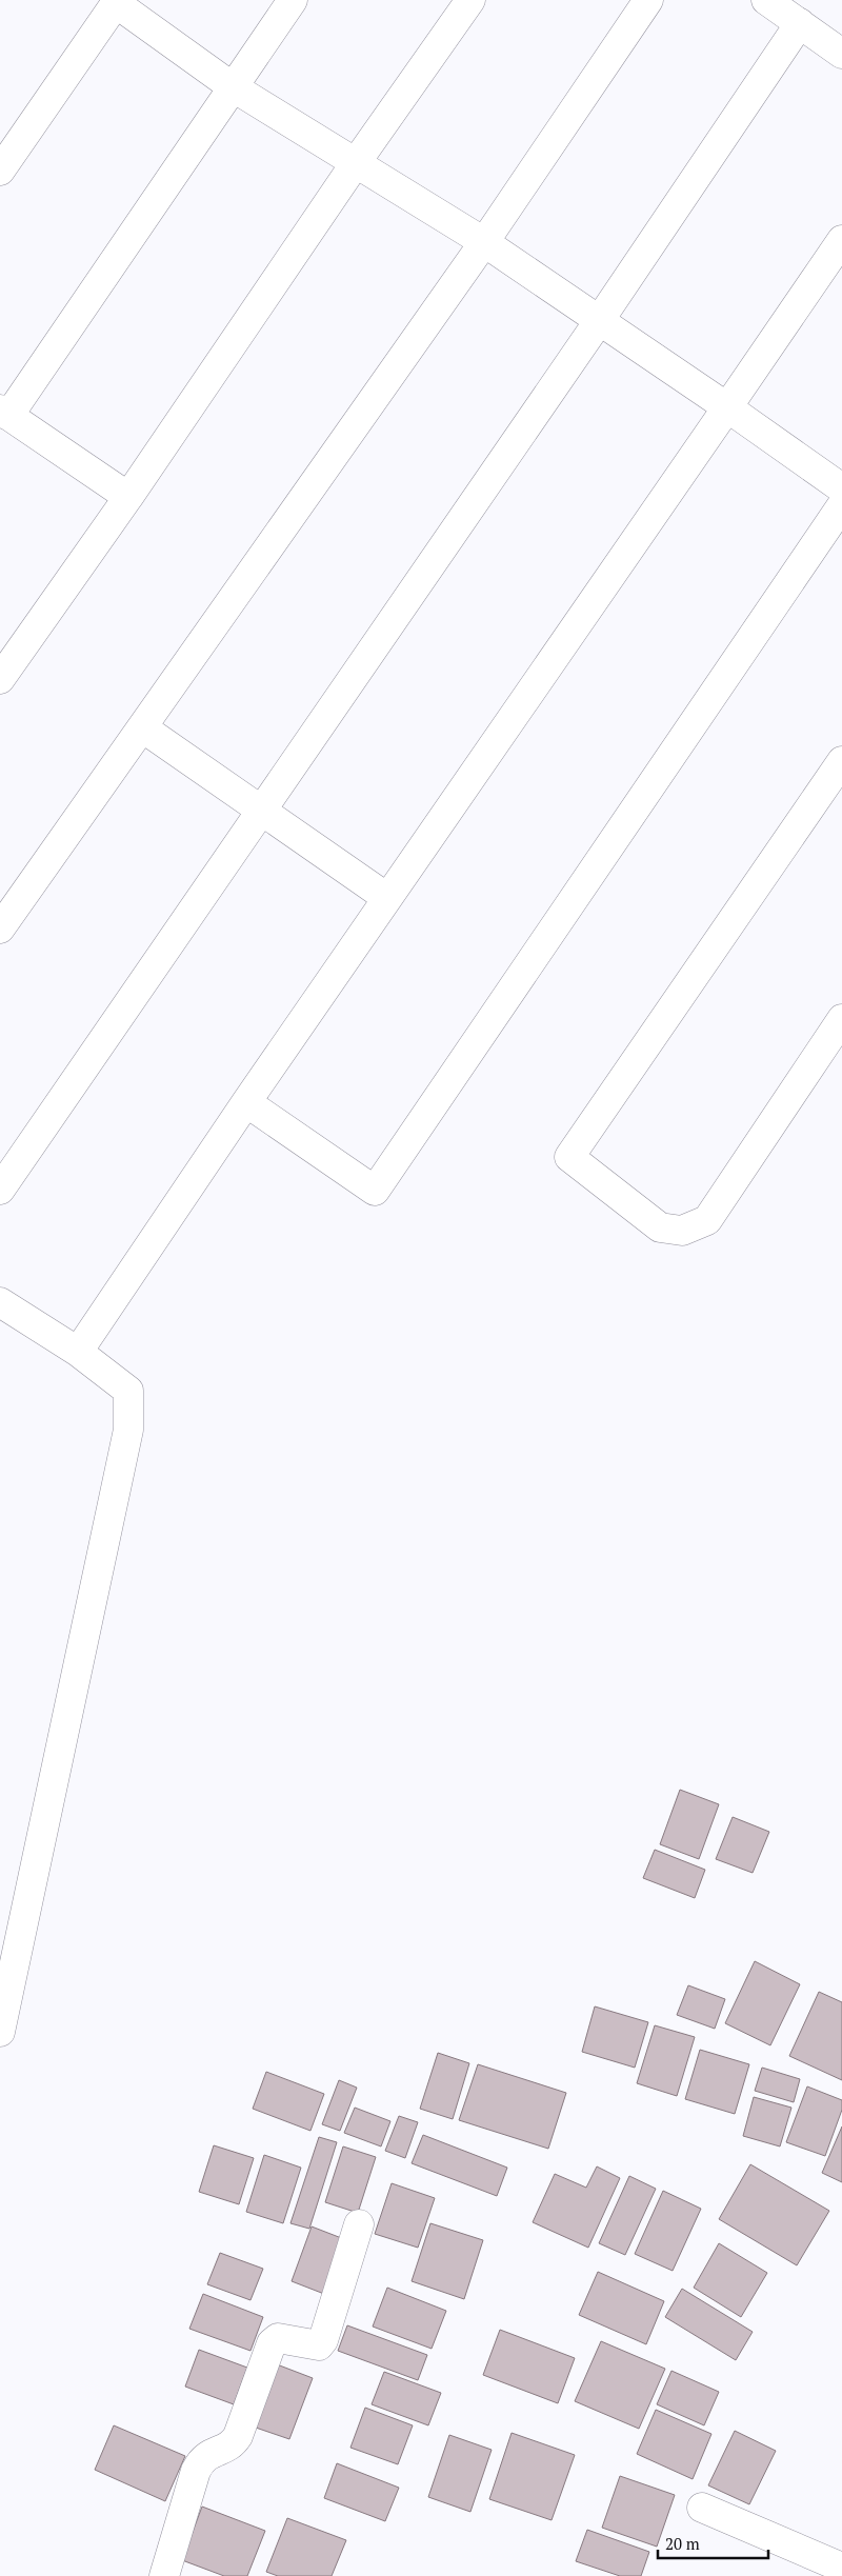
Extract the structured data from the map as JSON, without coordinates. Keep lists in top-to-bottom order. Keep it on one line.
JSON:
{"scale_bar":"20 m"}
